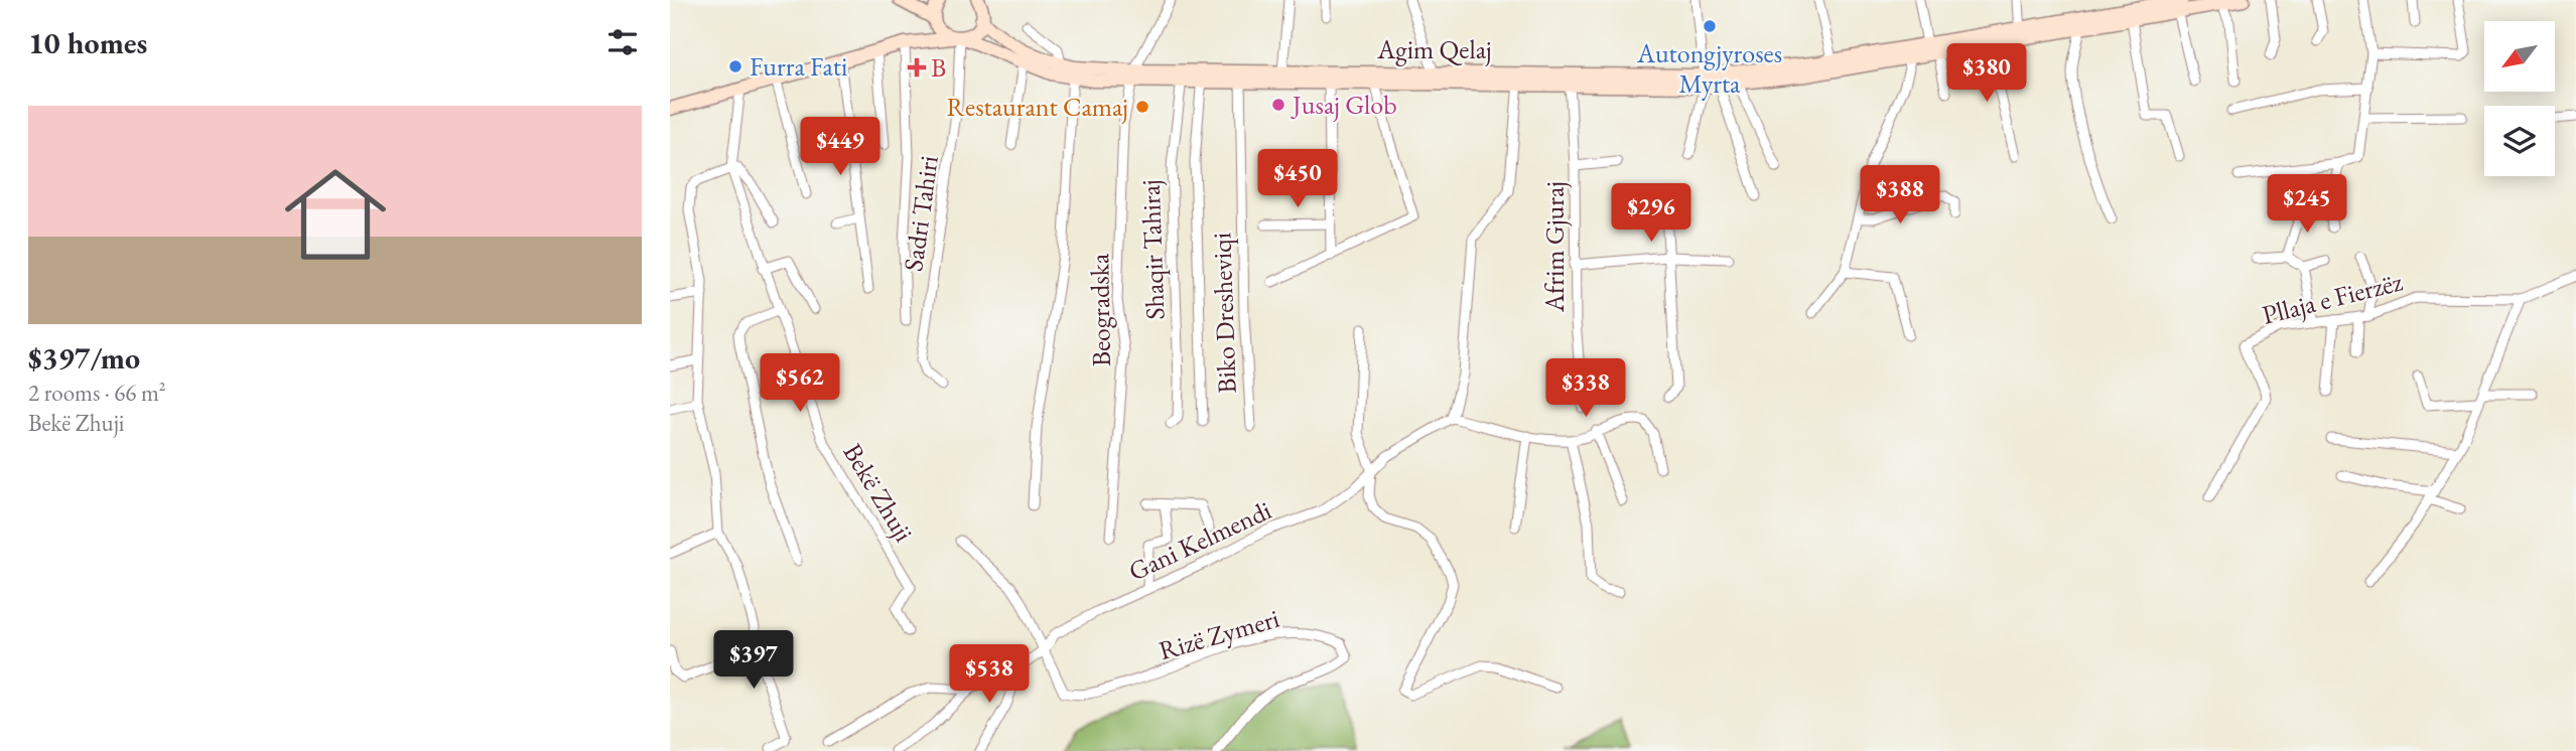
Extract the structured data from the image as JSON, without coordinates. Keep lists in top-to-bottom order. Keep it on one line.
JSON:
{"streets":{"main road":["Agim Qelaj"],"street":["Sadri Tahiri","Afrim Gjuraj","Shaqir Tahiraj","Pllaja e Fierzëz","Beogradska","Biko Dresheviqi","Bekë Zhuji","Gani Kelmendi","Rizë Zymeri"]},"crossings":[["Agim Qelaj","Sadri Tahiri"],["Agim Qelaj","Afrim Gjuraj"],["Agim Qelaj","Shaqir Tahiraj"],["Agim Qelaj","Beogradska"],["Agim Qelaj","Biko Dresheviqi"],["Gani Kelmendi","Rizë Zymeri"]],"places":{"other":["Autongjyroses Myrta","Furra Fati","Jusaj Glob","Restaurant Camaj"],"health":["B"]},"north":"bottom left","page":{"heading":"10 homes","price":["$380","$449","$450","$388","$245","$296","$562","$338","$397","$538"],"list":[{"name":"$397/mo","note":"2 rooms · 66 m² · Bekë Zhuji"}]}}
